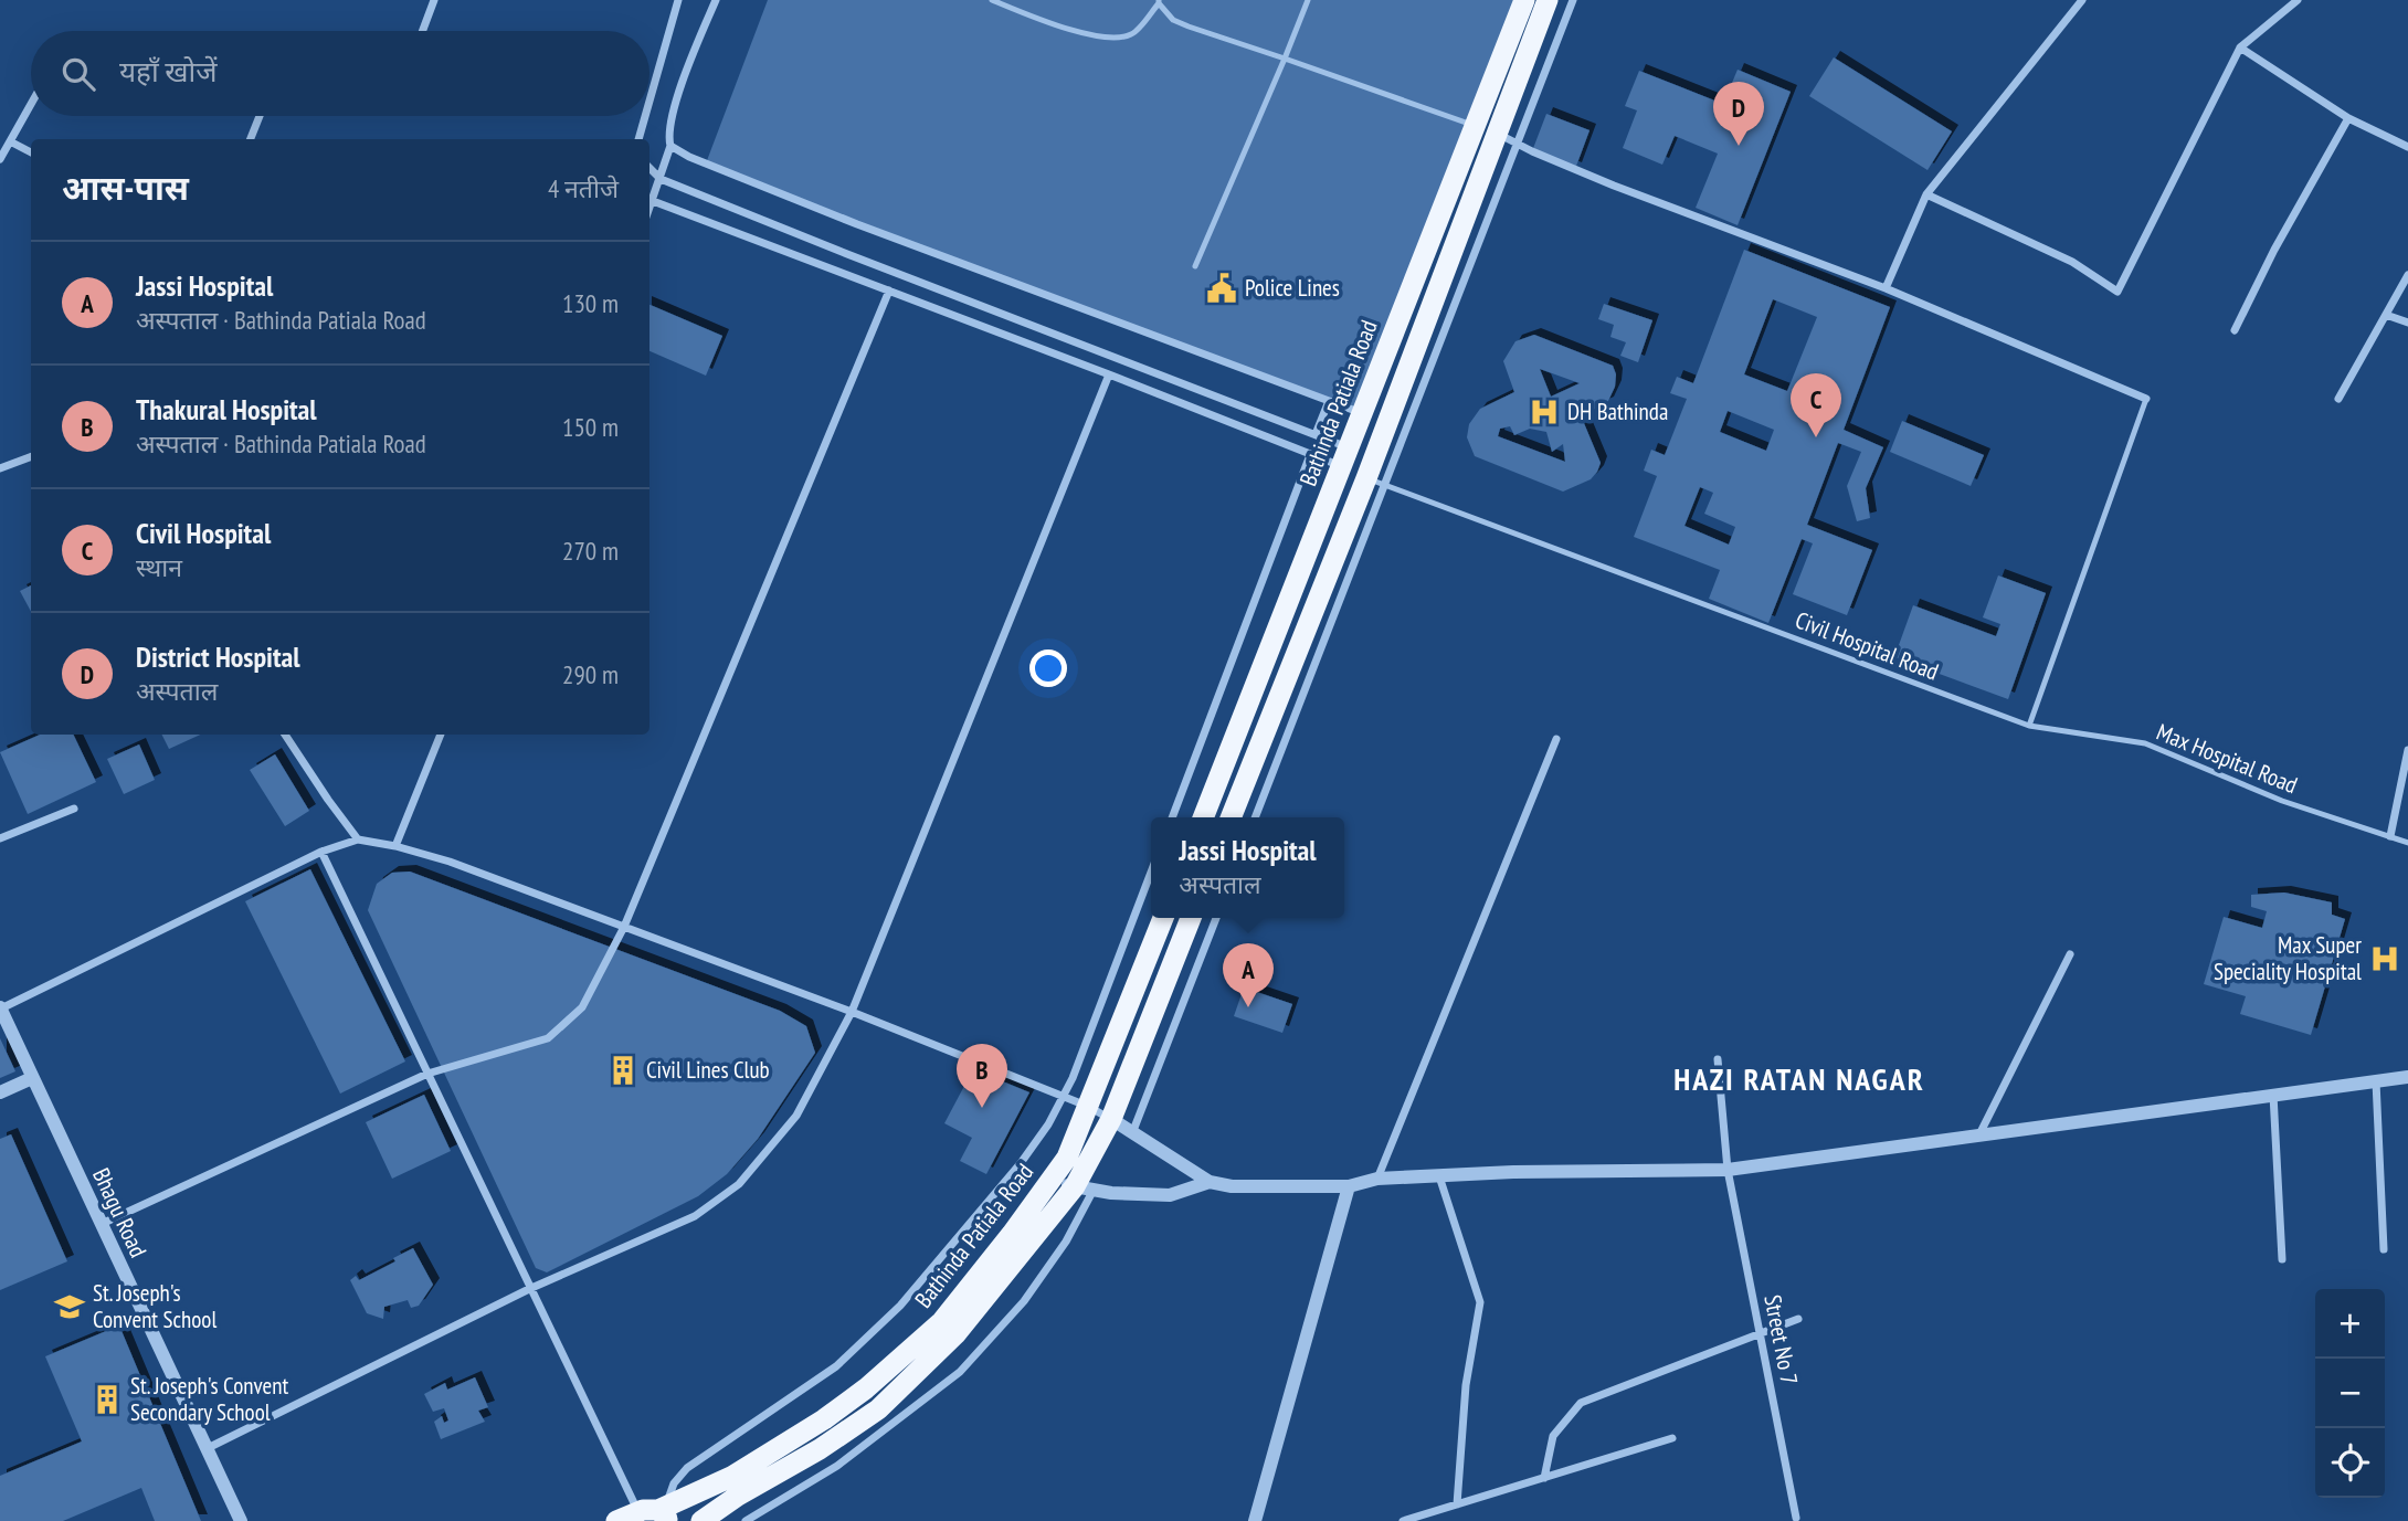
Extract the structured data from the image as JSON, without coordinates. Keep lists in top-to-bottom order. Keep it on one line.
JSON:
{"streets":{"highway":["Bathinda Patiala Road"],"street":["Bhagu Road","Street No 7"],"lane":["Civil Hospital Road","Max Hospital Road"]},"crossings":[["Civil Hospital Road","Max Hospital Road"]],"districts":["HAZI RATAN NAGAR"],"places":{"public building":["Police Lines"],"hospital":["DH Bathinda","Max Super Speciality Hospital"],"building":["Civil Lines Club","St. Joseph's Convent Secondary School"],"school or university":["St. Joseph's Convent School"]},"page":{"search":"यहाँ खोजें","pins":["D","C","A","B"],"heading":["आस-पास","4 नतीजे"],"list":[{"mark":"A","name":"Jassi Hospital","note":"अस्पताल · Bathinda Patiala Road","value":"130 m"},{"mark":"B","name":"Thakural Hospital","note":"अस्पताल · Bathinda Patiala Road","value":"150 m"},{"mark":"C","name":"Civil Hospital","note":"स्थान","value":"270 m"},{"mark":"D","name":"District Hospital","note":"अस्पताल","value":"290 m"}],"popup":["Jassi Hospital","अस्पताल"],"map_buttons":["+","−"]}}
